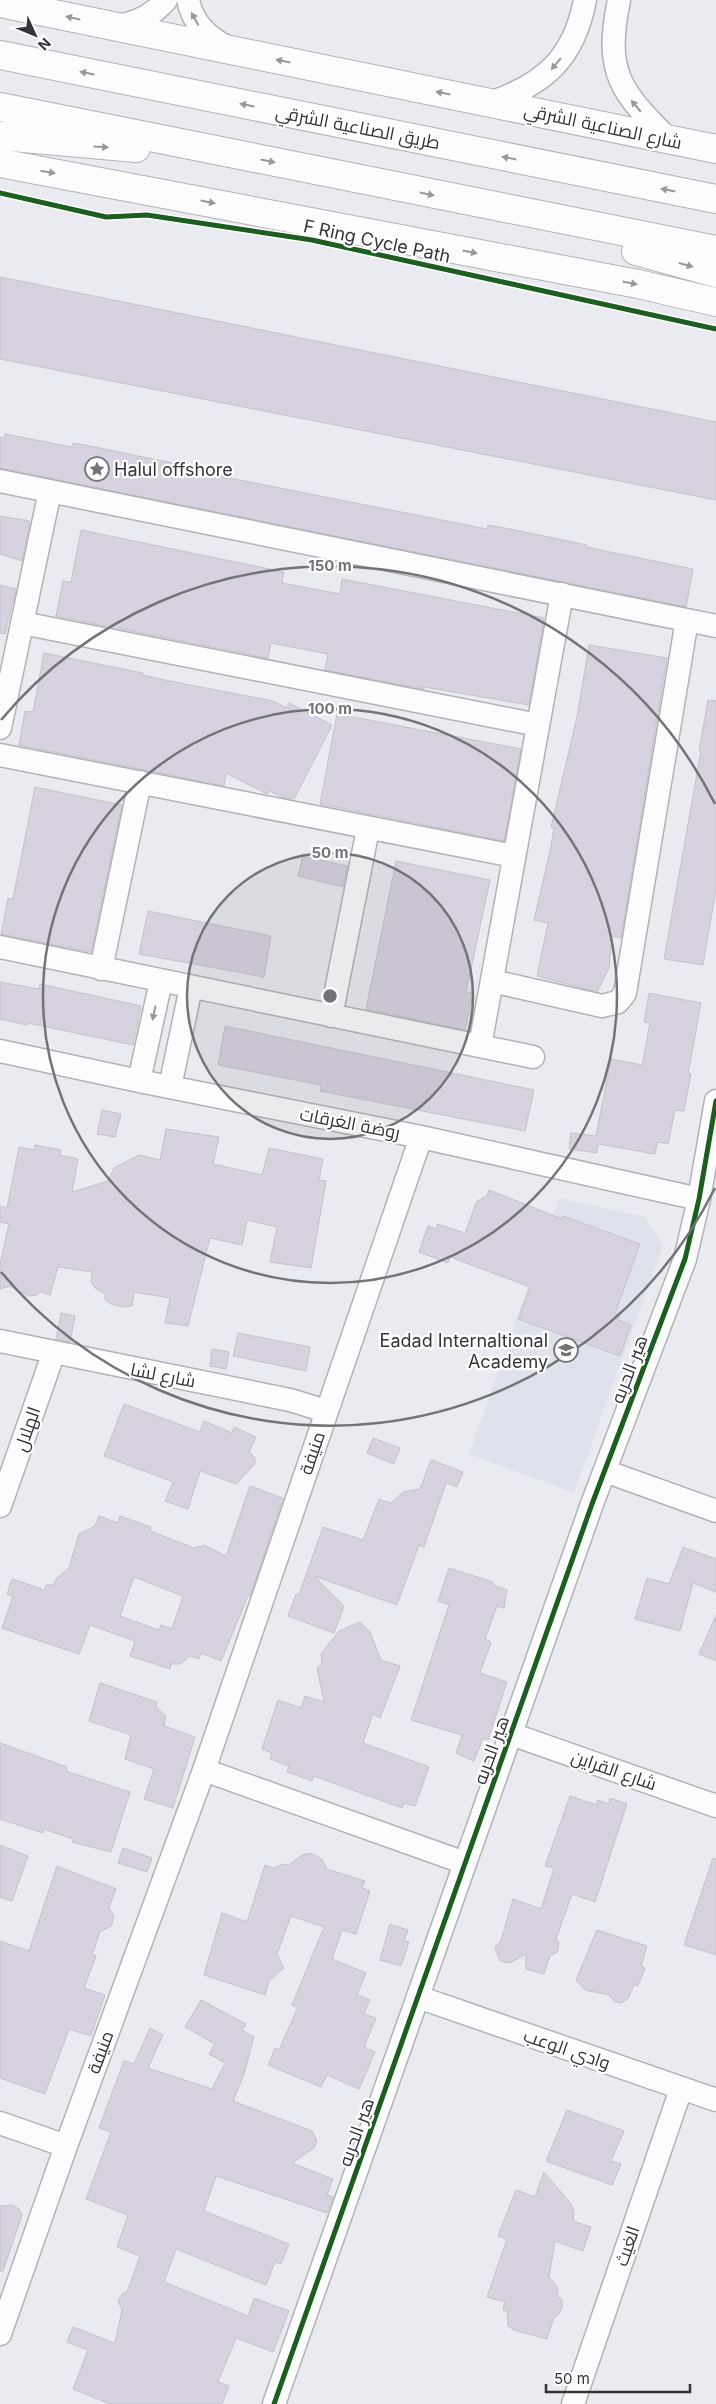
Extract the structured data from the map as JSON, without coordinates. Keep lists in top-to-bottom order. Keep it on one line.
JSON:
{"streets":{"main road":["شارع الصناعية الشرقي","طريق الصناعية الشرقي"],"street":["روضة الغرقات","هير الحربه","شارع لشا","الهلال","منيفة","شارع القراين","وادي الوعب","الغيث"],"cycle path":["F Ring Cycle Path"]},"crossings":[["روضة الغرقات","هير الحربه"],["روضة الغرقات","منيفة"],["هير الحربه","شارع القراين"],["هير الحربه","وادي الوعب"],["شارع لشا","الهلال"],["شارع لشا","منيفة"],["وادي الوعب","الغيث"]],"places":{"place":["Halul offshore"],"school or university":["Eadad Internaltional Academy"]},"scale_bar":"50 m","north":"bottom right","rings":["150 m","100 m","50 m"]}
